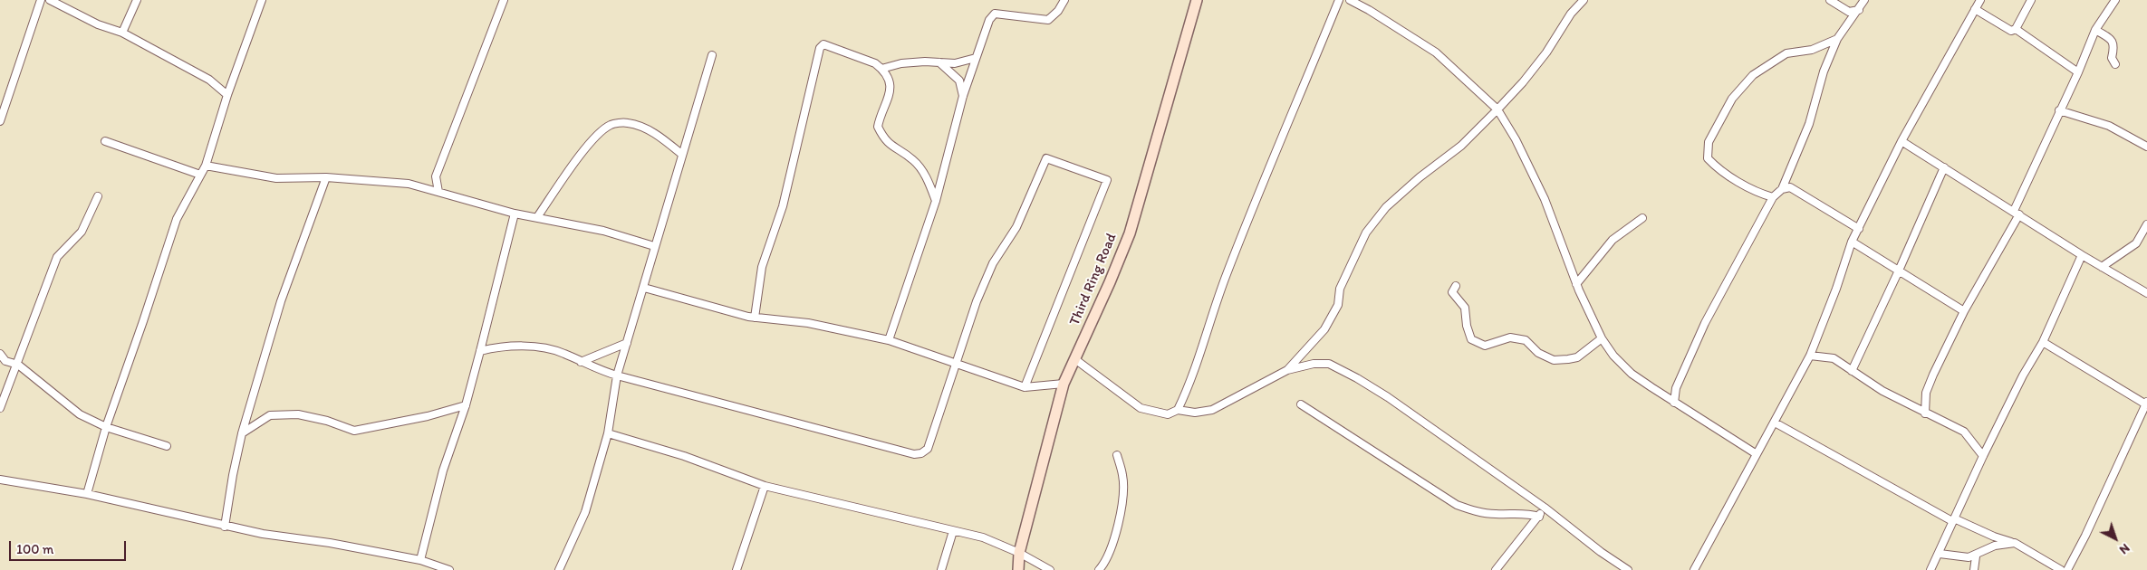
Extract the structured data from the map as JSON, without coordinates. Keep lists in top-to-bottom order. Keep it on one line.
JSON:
{"streets":{"street":["Third Ring Road"]},"scale_bar":"100 m","north":"bottom right"}
